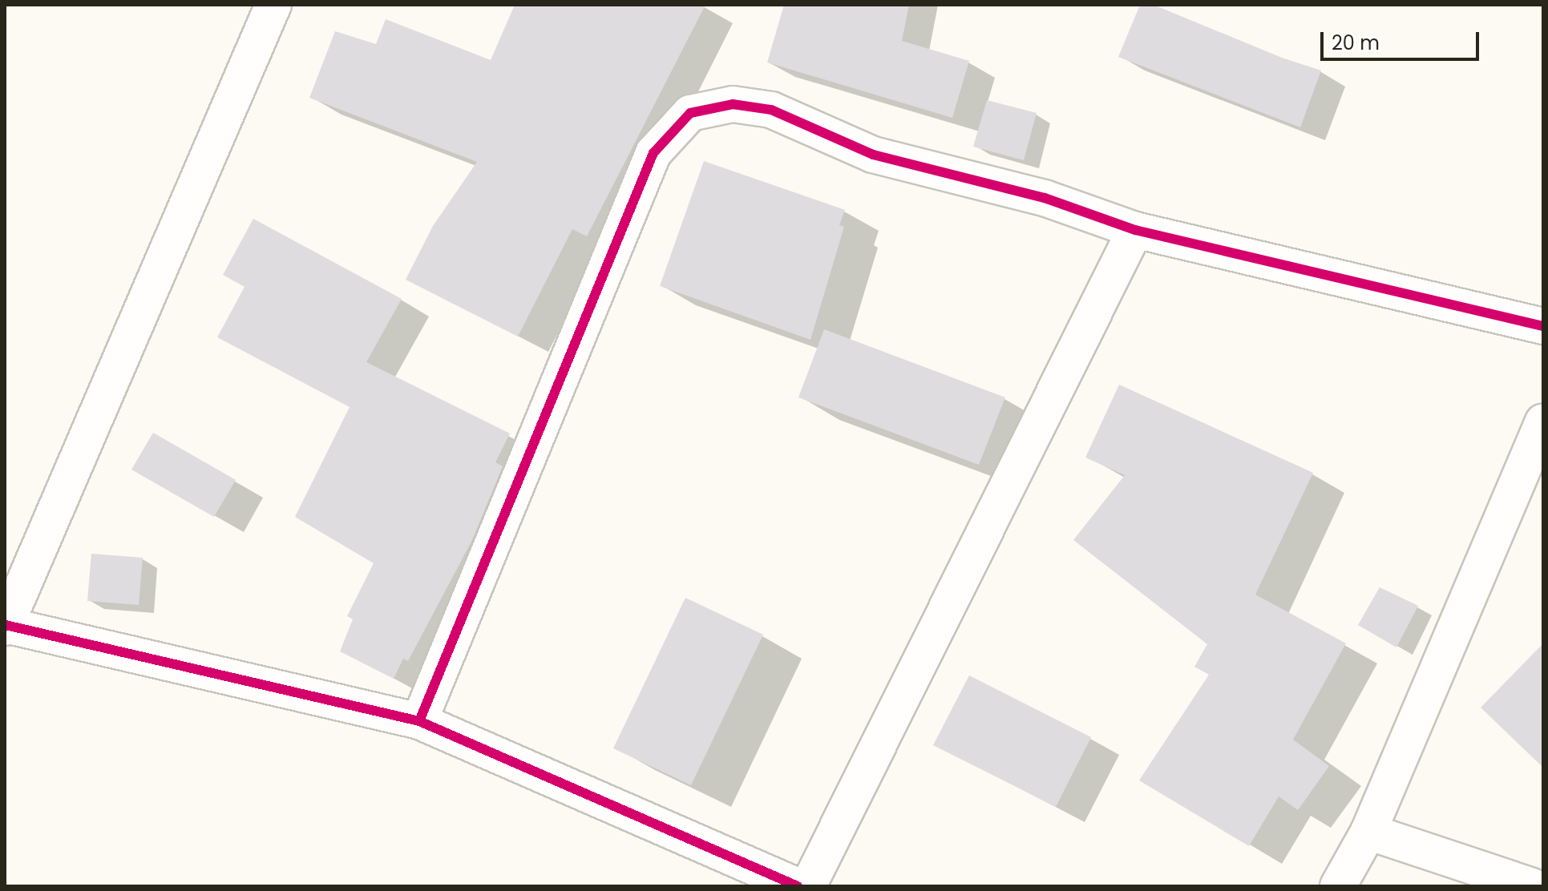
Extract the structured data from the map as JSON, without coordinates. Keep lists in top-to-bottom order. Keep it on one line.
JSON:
{"scale_bar":"20 m"}
